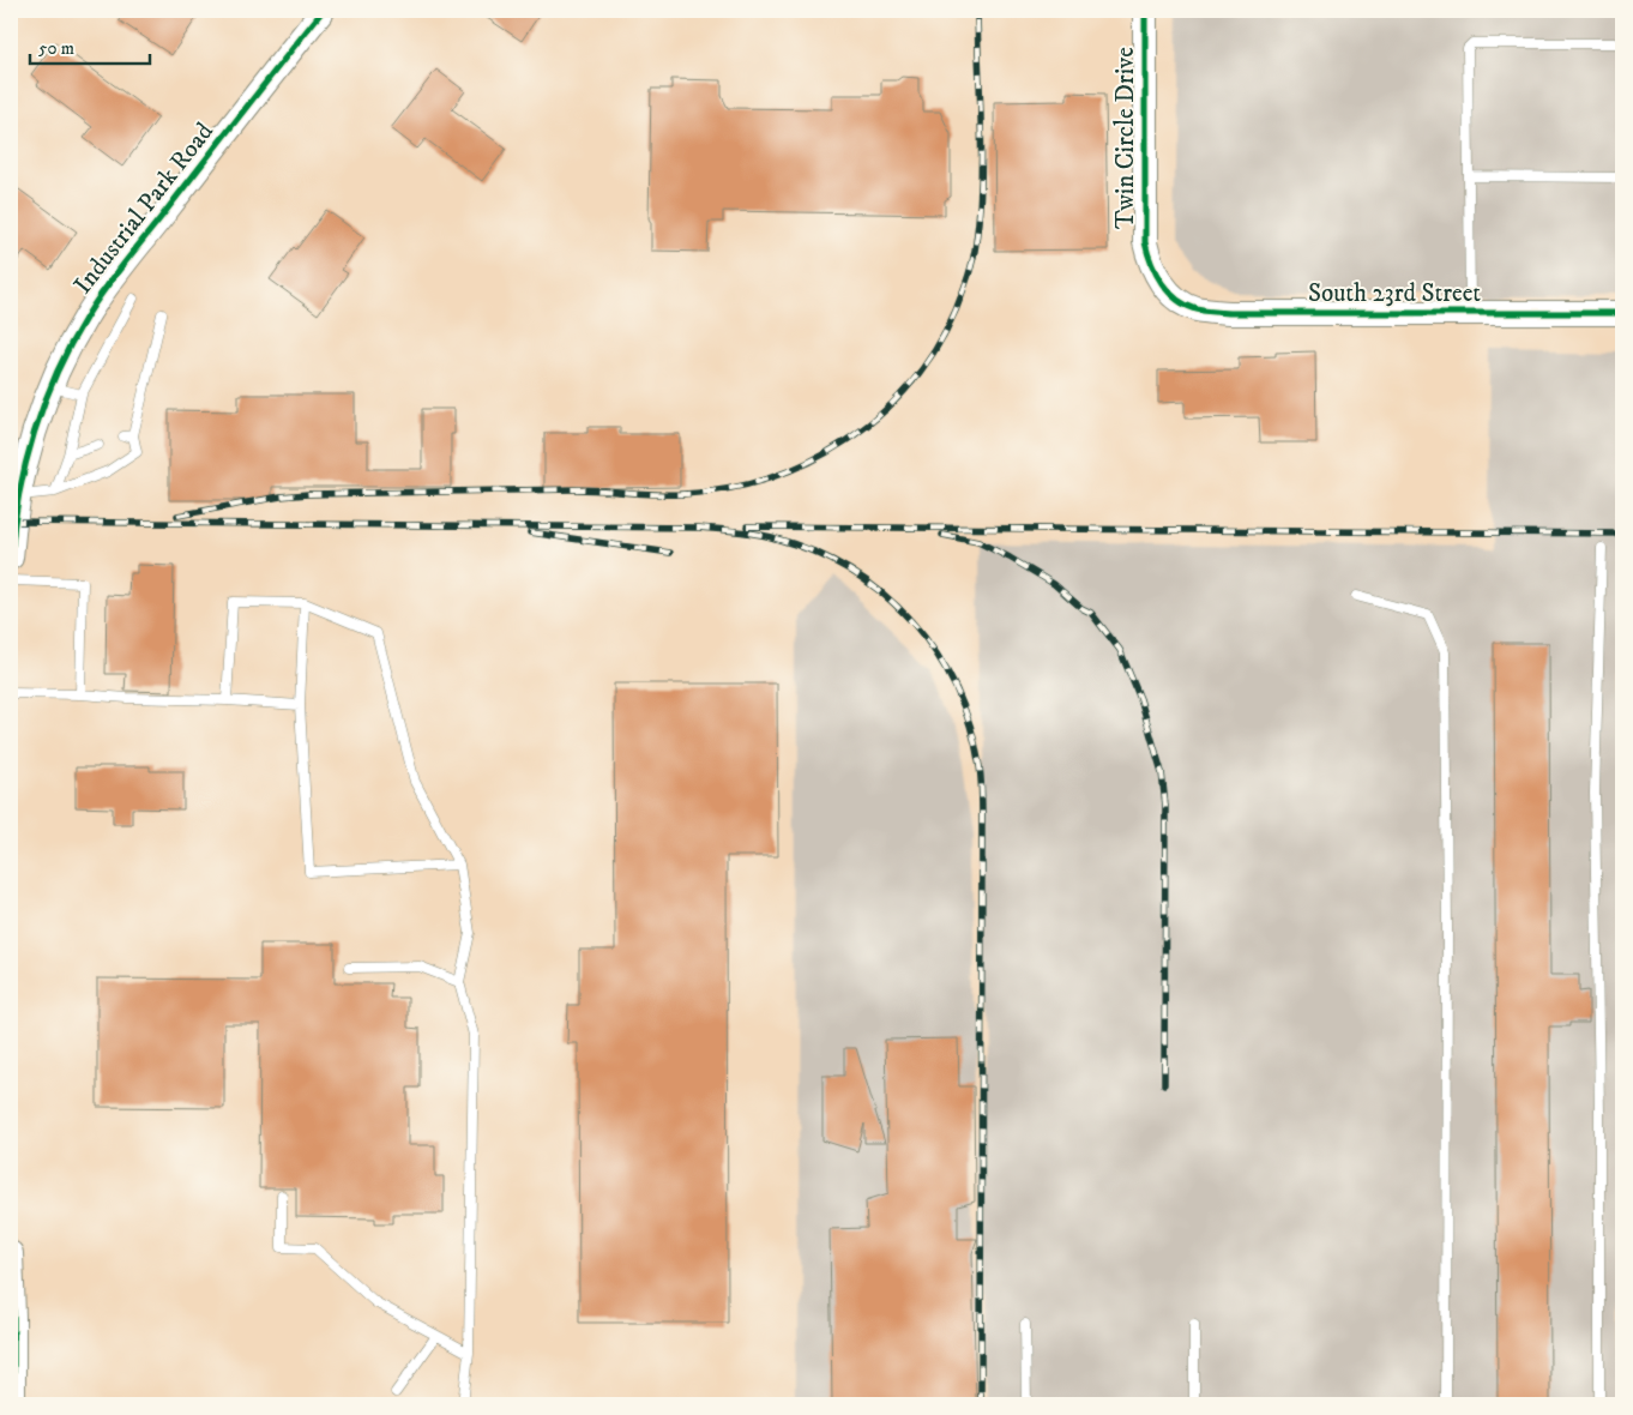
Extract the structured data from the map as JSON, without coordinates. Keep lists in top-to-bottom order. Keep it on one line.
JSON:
{"streets":{"street":["Twin Circle Drive","Industrial Park Road","South 23rd Street"]},"crossings":[["Twin Circle Drive","South 23rd Street"]],"scale_bar":"50 m"}
